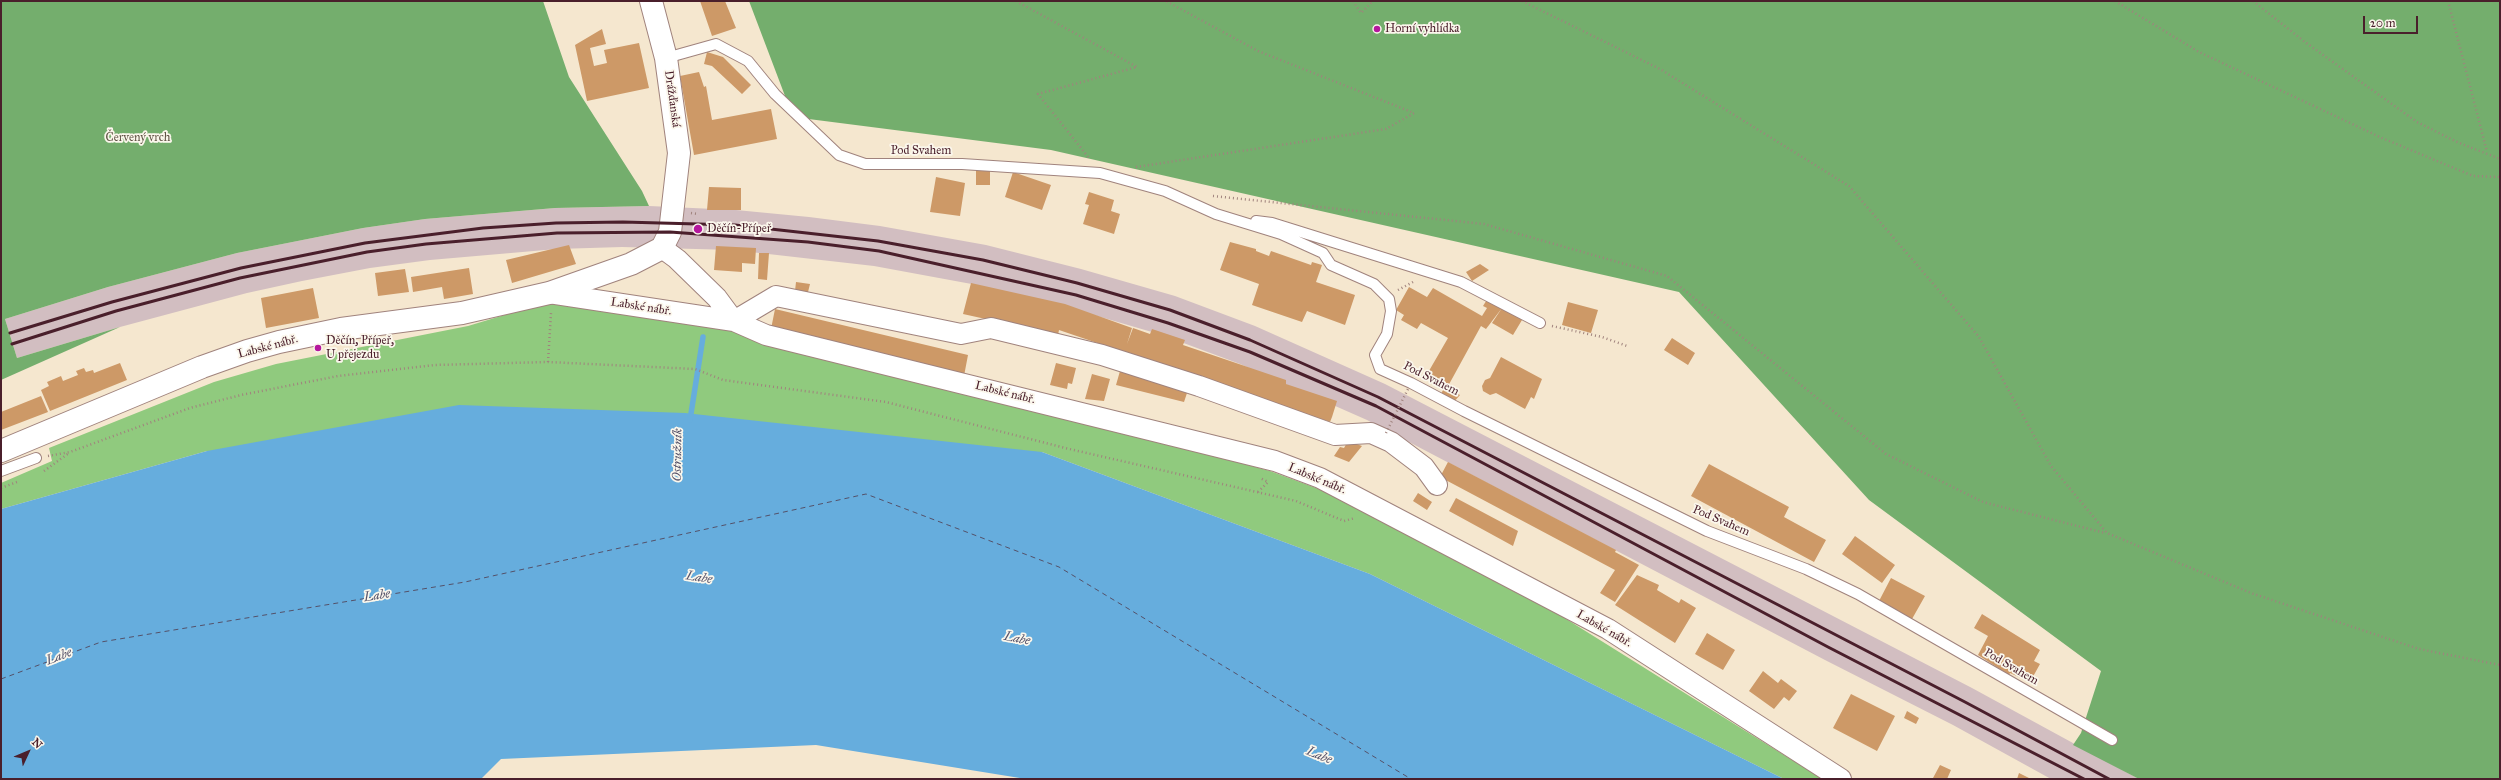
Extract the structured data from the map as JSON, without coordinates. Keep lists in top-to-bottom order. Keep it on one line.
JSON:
{"streets":{"street":["Drážďanská","Labské nábř."],"lane":["Pod Svahem"]},"crossings":[["Drážďanská","Pod Svahem"],["Drážďanská","Labské nábř."]],"water":["Ostružník","Labe"],"parks":["Červený vrch"],"places":["Horní vyhlídka","Děčín-Přípeř","Děčín, Přípeř, U přejezdu"],"scale_bar":"20 m","north":"top right"}
